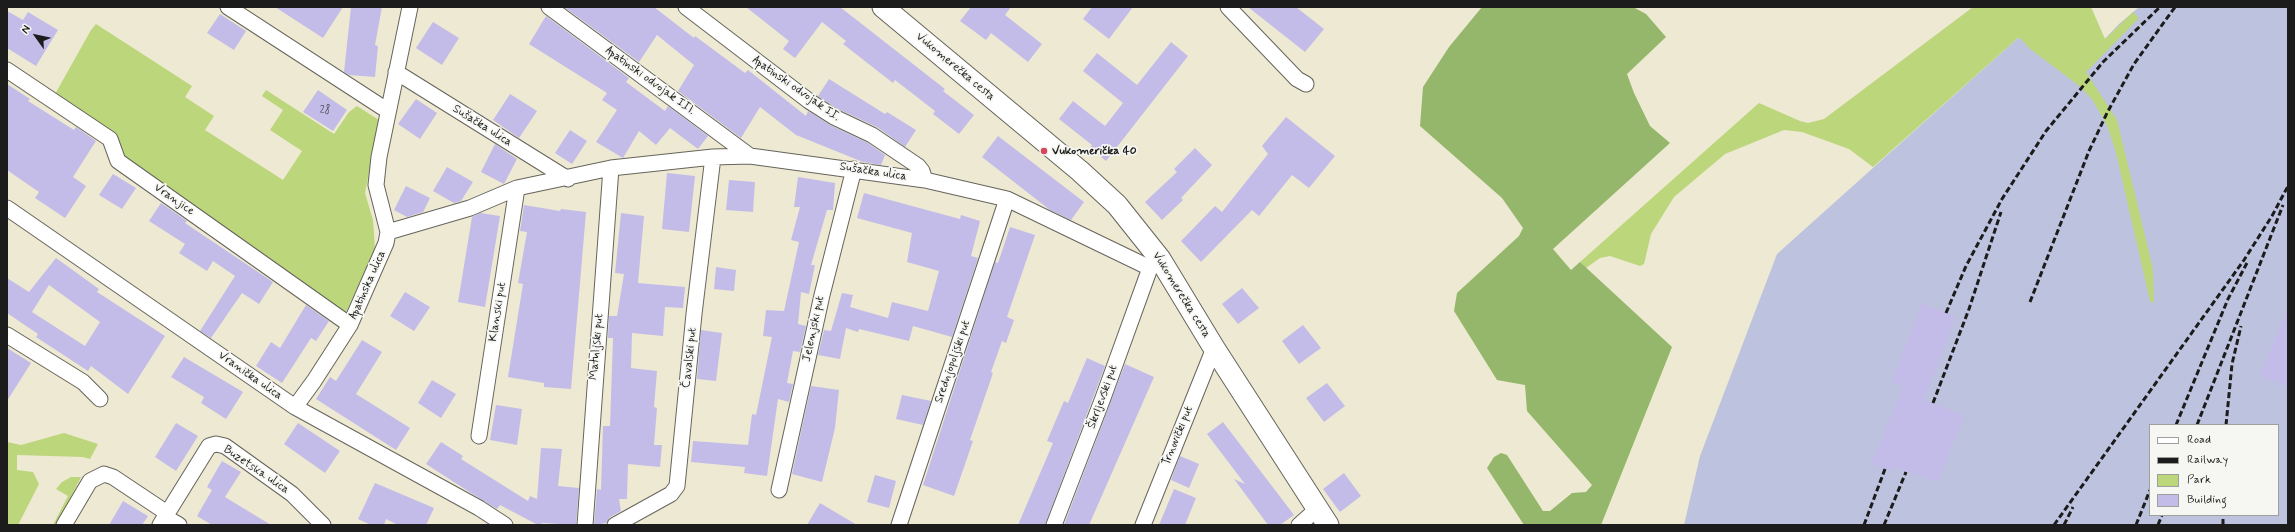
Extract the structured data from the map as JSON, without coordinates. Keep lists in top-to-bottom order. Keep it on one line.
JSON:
{"streets":{"street":["Vukomerečka cesta","Apatinski odvojak III.","Apatinski odvojak II.","Sušačka ulica","Vranjice","Apatinska ulica","Klanski put","Jelenjski put","Matuljski put","Čavalski put","Srednjopoljski put","Vranička ulica","Škrljevski put","Trnovički put","Buzetska ulica"]},"crossings":[["Vukomerečka cesta","Sušačka ulica"],["Vukomerečka cesta","Škrljevski put"],["Vukomerečka cesta","Trnovički put"],["Apatinski odvojak III.","Sušačka ulica"],["Apatinski odvojak II.","Sušačka ulica"],["Sušačka ulica","Apatinska ulica"],["Sušačka ulica","Klanski put"],["Sušačka ulica","Jelenjski put"],["Sušačka ulica","Matuljski put"],["Sušačka ulica","Čavalski put"],["Sušačka ulica","Srednjopoljski put"],["Sušačka ulica","Škrljevski put"],["Vranjice","Apatinska ulica"],["Apatinska ulica","Vranička ulica"]],"places":["Vukomerička 40"],"house_numbers":["28"],"legend":["Road","Railway","Park","Building"],"north":"top left"}
